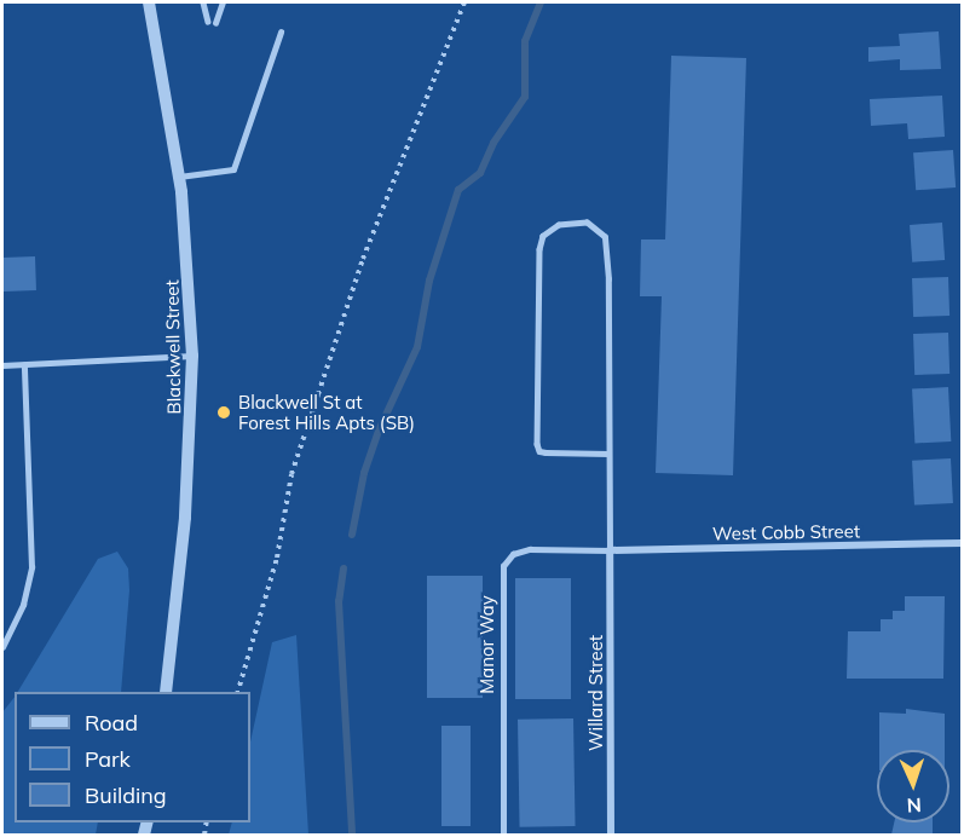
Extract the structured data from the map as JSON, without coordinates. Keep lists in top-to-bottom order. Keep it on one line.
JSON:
{"streets":{"street":["Blackwell Street","West Cobb Street","Willard Street"],"lane":["Manor Way"]},"crossings":[["West Cobb Street","Manor Way"],["West Cobb Street","Willard Street"],["Manor Way","Willard Street"]],"places":["Blackwell St at Forest Hills Apts (SB)"],"legend":["Road","Park","Building"],"north":"bottom"}
